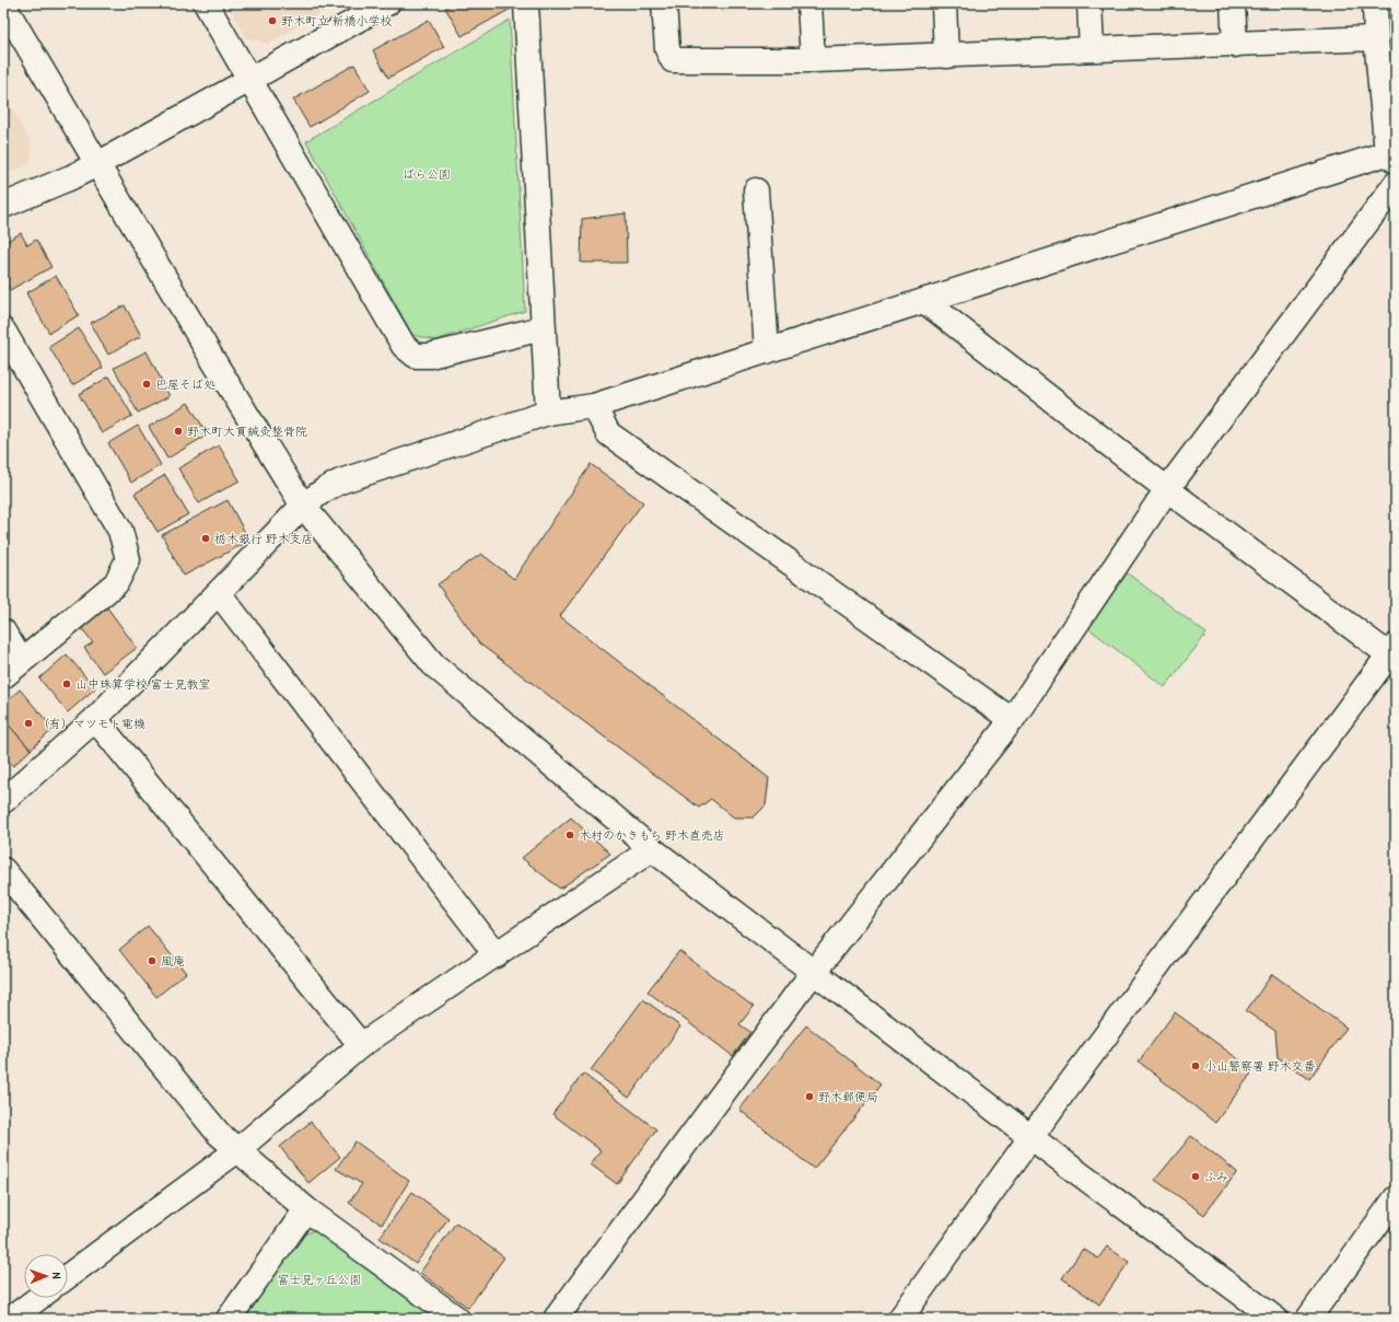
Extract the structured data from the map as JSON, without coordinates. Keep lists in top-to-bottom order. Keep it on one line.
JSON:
{"parks":["ばら公園","富士見ヶ丘公園"],"places":["野木町立 新橋小学校","巴屋そば処","野木町大貫鍼灸整骨院","栃木銀行 野木支店","山中珠算学校 富士見教室","（有）マツモト電機","木村のかきもち 野木直売店","風庵","小山警察署 野木交番","野木郵便局","ふみ"],"north":"right"}
